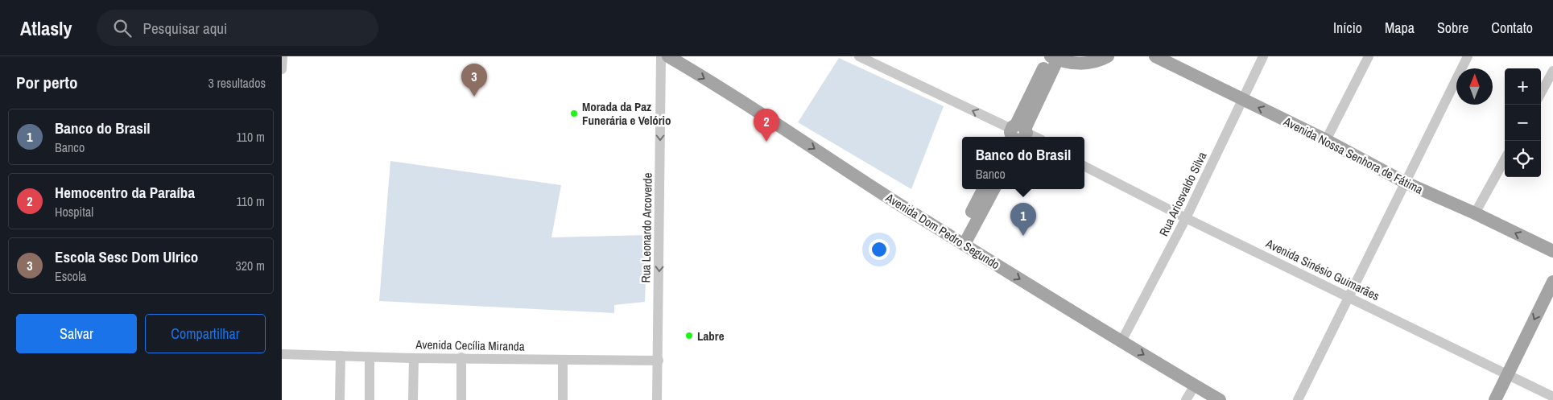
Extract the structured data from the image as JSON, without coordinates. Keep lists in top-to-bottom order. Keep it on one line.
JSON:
{"streets":{"main road":["Avenida Nossa Senhora de Fátima","Avenida Dom Pedro Segundo"],"street":["Rua Ariosvaldo Silva","Rua Leonardo Arcoverde","Avenida Sinésio Guimarães","Avenida Cecília Miranda"]},"crossings":[["Avenida Nossa Senhora de Fátima","Rua Ariosvaldo Silva"],["Rua Ariosvaldo Silva","Avenida Dom Pedro Segundo"],["Rua Ariosvaldo Silva","Avenida Sinésio Guimarães"],["Rua Leonardo Arcoverde","Avenida Cecília Miranda"]],"one_way":["Avenida Nossa Senhora de Fátima","Rua Leonardo Arcoverde","Avenida Dom Pedro Segundo"],"places":["Morada da Paz Funerária e Velório","Labre"],"north":"top","page":{"header":"Atlasly","search":"Pesquisar aqui","nav":["Início","Mapa","Sobre","Contato"],"heading":["Por perto","3 resultados"],"pins":["3","2","1"],"map_buttons":["+","−"],"list":[{"mark":"1","name":"Banco do Brasil","note":"Banco","value":"110 m"},{"mark":"2","name":"Hemocentro da Paraíba","note":"Hospital","value":"110 m"},{"mark":"3","name":"Escola Sesc Dom Ulrico","note":"Escola","value":"320 m"}],"popup":["Banco do Brasil","Banco"],"buttons":["Salvar","Compartilhar"]}}
